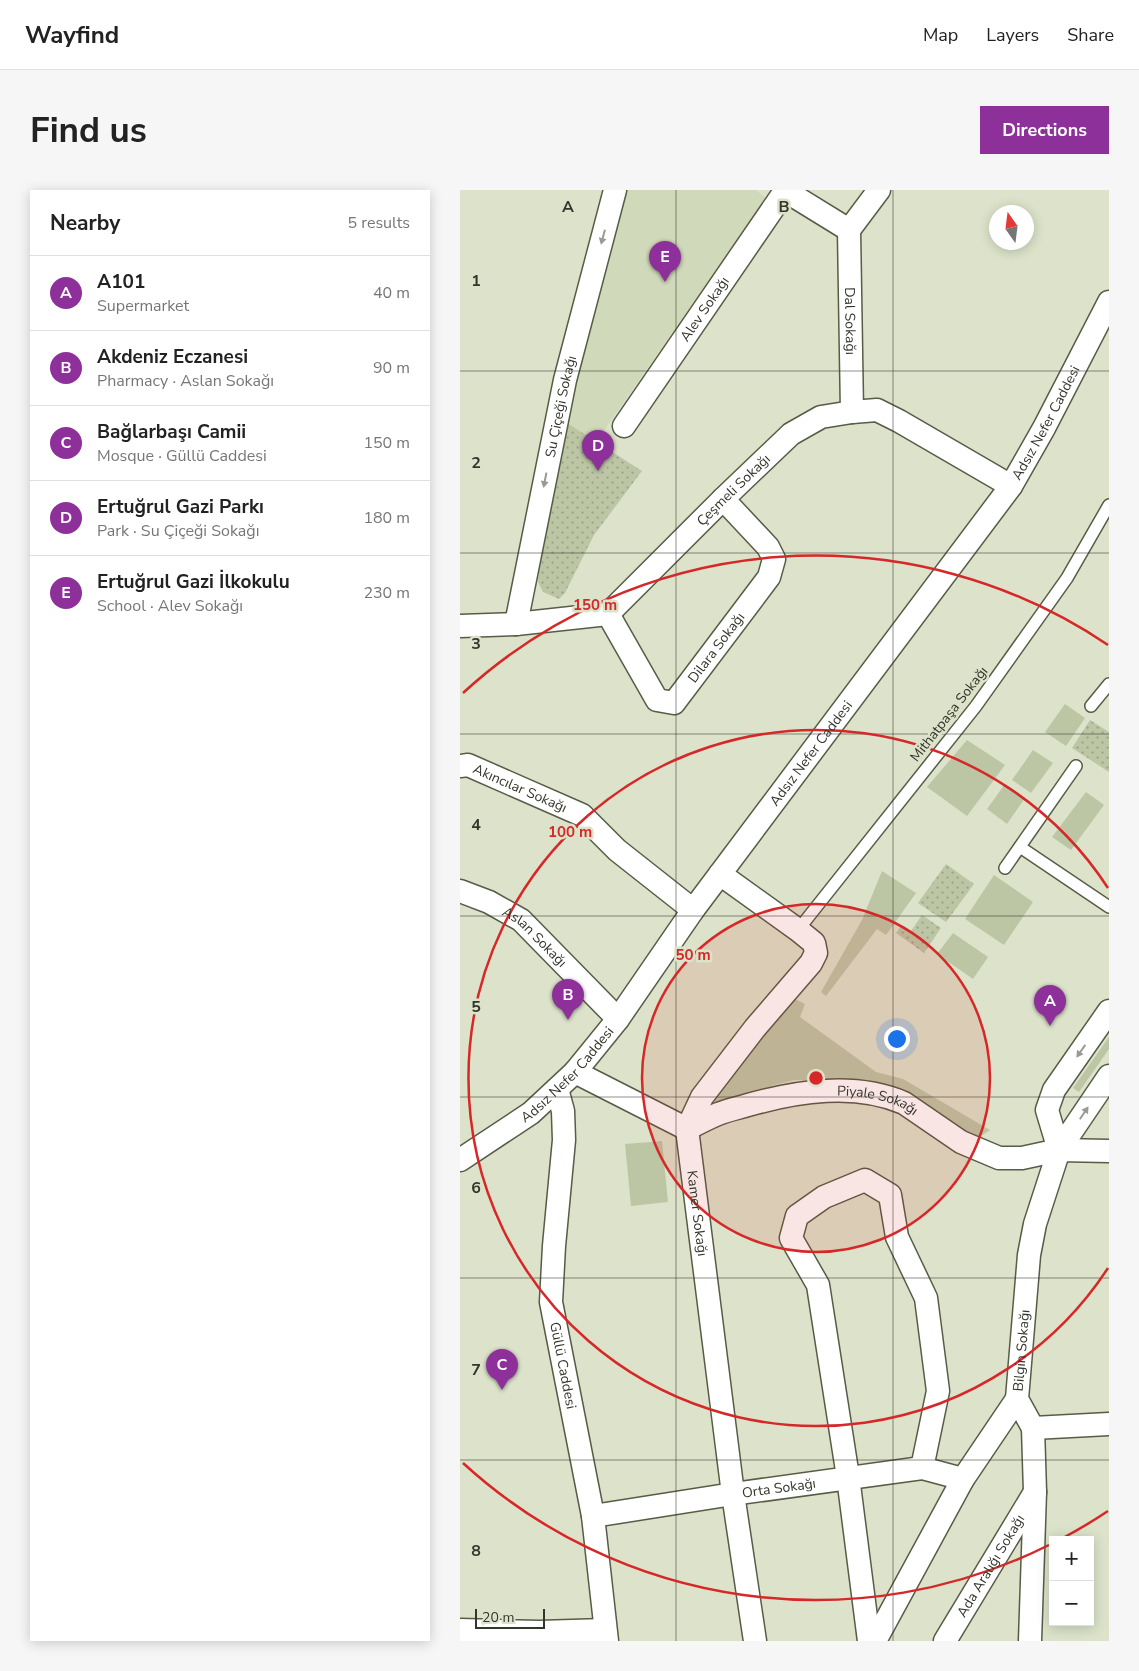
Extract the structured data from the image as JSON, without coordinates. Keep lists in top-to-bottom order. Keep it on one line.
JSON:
{"streets":{"street":["Alev Sokağı","Dal Sokağı","Su Çiçeği Sokağı","Adsız Nefer Caddesi","Çeşmeli Sokağı","Dilara Sokağı","Akıncılar Sokağı","Aslan Sokağı","Piyale Sokağı","Kamer Sokağı","Bilgin Sokağı","Güllü Caddesi","Orta Sokağı","Ada Aralığı Sokağı"],"lane":["Mithatpaşa Sokağı"]},"crossings":[["Dal Sokağı","Çeşmeli Sokağı"],["Adsız Nefer Caddesi","Çeşmeli Sokağı"],["Adsız Nefer Caddesi","Akıncılar Sokağı"],["Adsız Nefer Caddesi","Aslan Sokağı"],["Adsız Nefer Caddesi","Güllü Caddesi"],["Çeşmeli Sokağı","Dilara Sokağı"],["Piyale Sokağı","Kamer Sokağı"],["Piyale Sokağı","Bilgin Sokağı"],["Kamer Sokağı","Orta Sokağı"],["Bilgin Sokağı","Ada Aralığı Sokağı"],["Güllü Caddesi","Orta Sokağı"]],"one_way":["Su Çiçeği Sokağı"],"scale_bar":"20 m","north":"top","page":{"header":"Wayfind","nav":["Map","Layers","Share"],"buttons":"Directions","title":"Find us","heading":["Nearby","5 results"],"pins":["E","D","B","A","C"],"list":[{"mark":"A","name":"A101","note":"Supermarket","value":"40 m"},{"mark":"B","name":"Akdeniz Eczanesi","note":"Pharmacy · Aslan Sokağı","value":"90 m"},{"mark":"C","name":"Bağlarbaşı Camii","note":"Mosque · Güllü Caddesi","value":"150 m"},{"mark":"D","name":"Ertuğrul Gazi Parkı","note":"Park · Su Çiçeği Sokağı","value":"180 m"},{"mark":"E","name":"Ertuğrul Gazi İlkokulu","note":"School · Alev Sokağı","value":"230 m"}],"map_buttons":["+","−"],"scale":"20 m"},"grid":{"columns":["A","B"],"rows":["1","2","3","4","5","6","7","8"]},"rings":["150 m","100 m","50 m"]}
